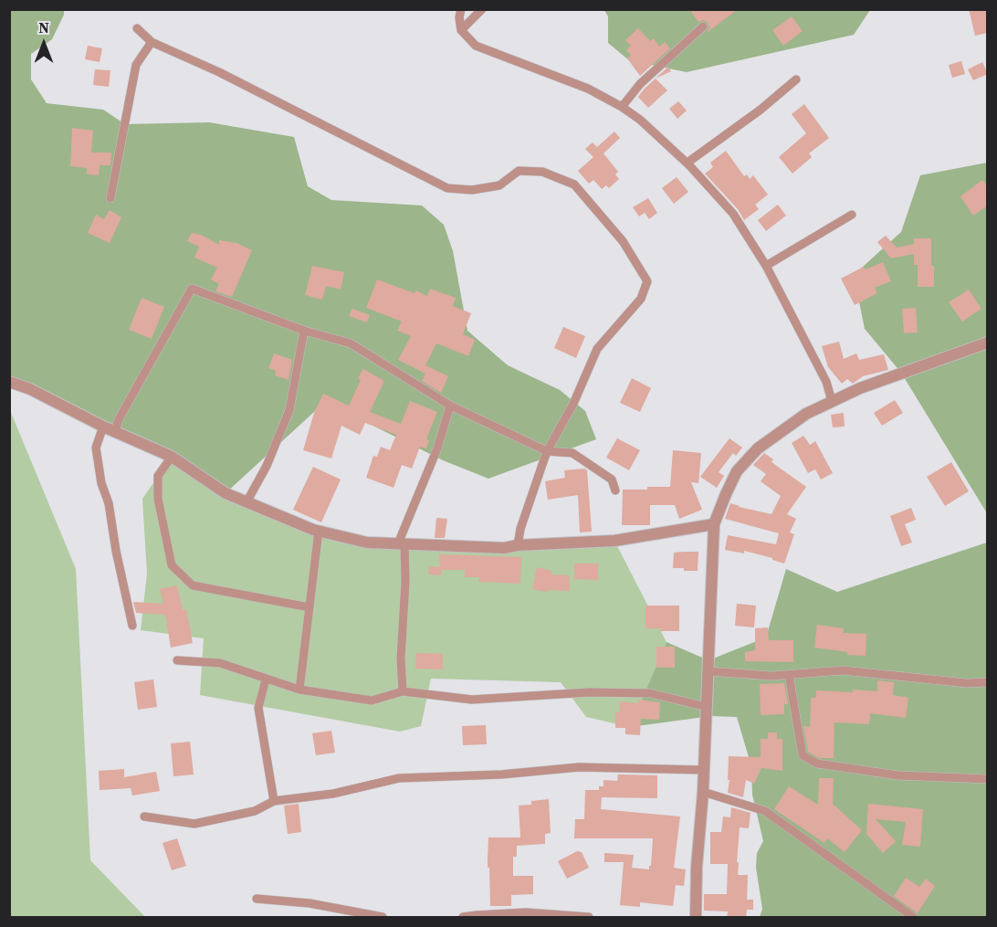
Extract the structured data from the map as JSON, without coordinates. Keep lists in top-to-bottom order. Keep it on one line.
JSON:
{"north":"top"}
